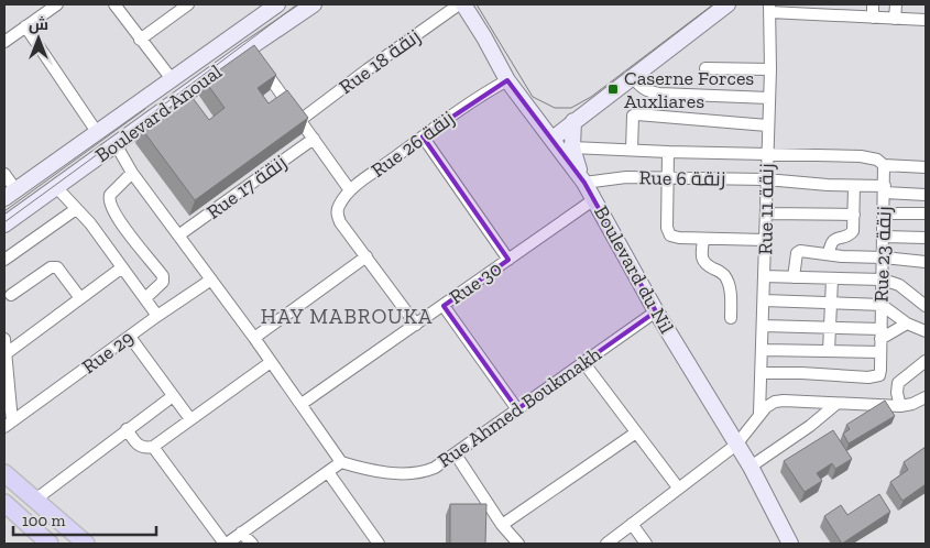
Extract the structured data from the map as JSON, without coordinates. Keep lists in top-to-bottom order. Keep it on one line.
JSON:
{"streets":{"street":["Rue 18 زنقة","Boulevard Anoual","Rue 26 زنقة","Rue 6 زنقة","Rue 17 زنقة","Rue 11 زنقة","Rue 23 زنقة","Boulevard du Nil","Rue 30","Rue 29","Rue Ahmed Boukmakh"]},"crossings":[["Rue 18 زنقة","Boulevard du Nil"],["Rue 26 زنقة","Boulevard du Nil"],["Rue 6 زنقة","Rue 11 زنقة"],["Rue 6 زنقة","Rue 23 زنقة"],["Rue 6 زنقة","Boulevard du Nil"],["Boulevard du Nil","Rue 30"],["Boulevard du Nil","Rue Ahmed Boukmakh"]],"districts":["HAY MABROUKA"],"places":{"transit":["Caserne Forces Auxliares"]},"scale_bar":"100 m","north":"top"}
